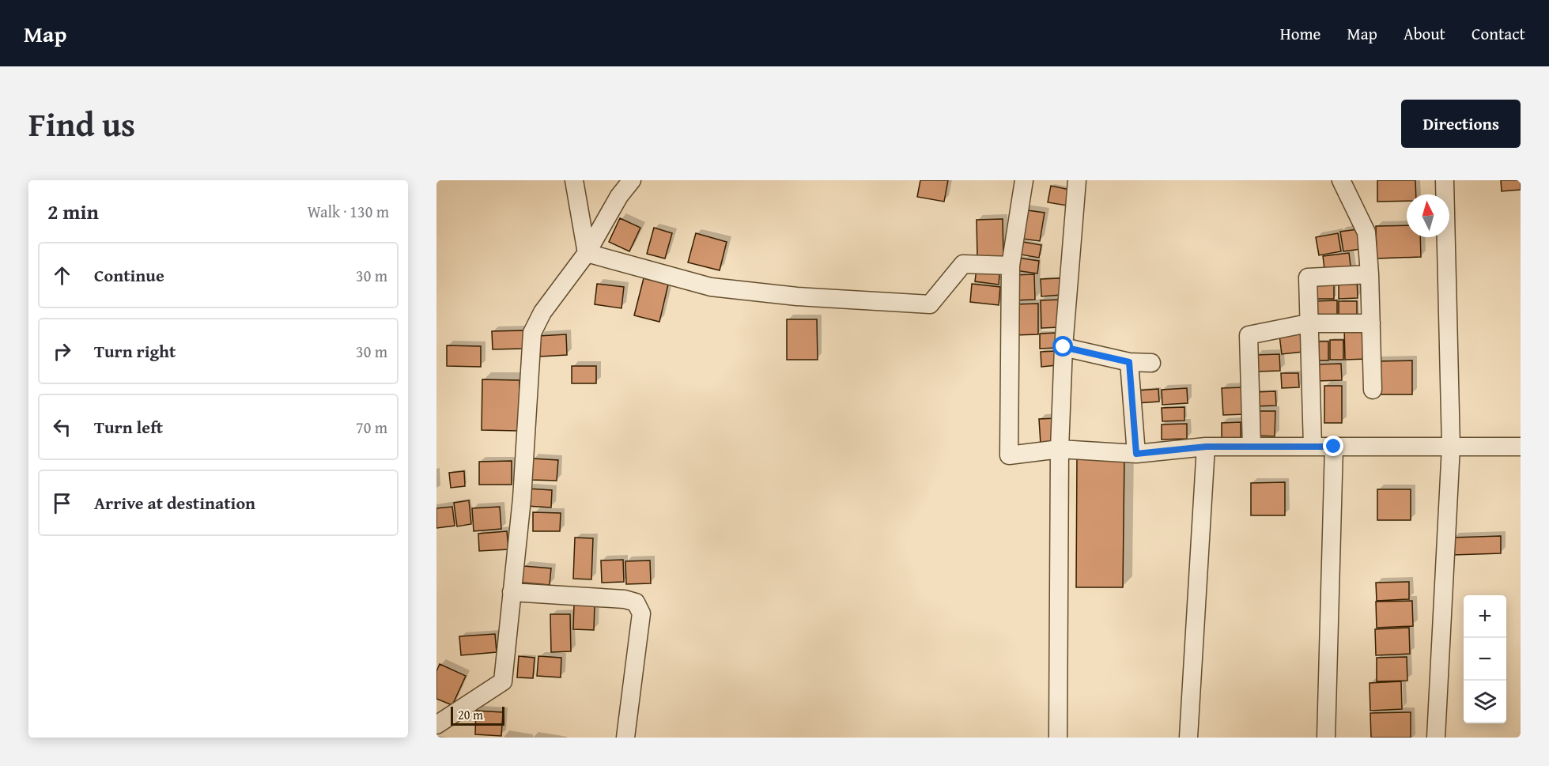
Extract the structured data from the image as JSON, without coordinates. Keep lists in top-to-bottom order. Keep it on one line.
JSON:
{"scale_bar":"20 m","north":"top","page":{"header":"Map","nav":["Home","Map","About","Contact"],"title":"Find us","buttons":"Directions","heading":["2 min","Walk · 130 m"],"list":[["Continue","30 m"],["Turn right","30 m"],["Turn left","70 m"],"Arrive at destination"],"map_buttons":["+","−"],"scale":"20 m"}}
